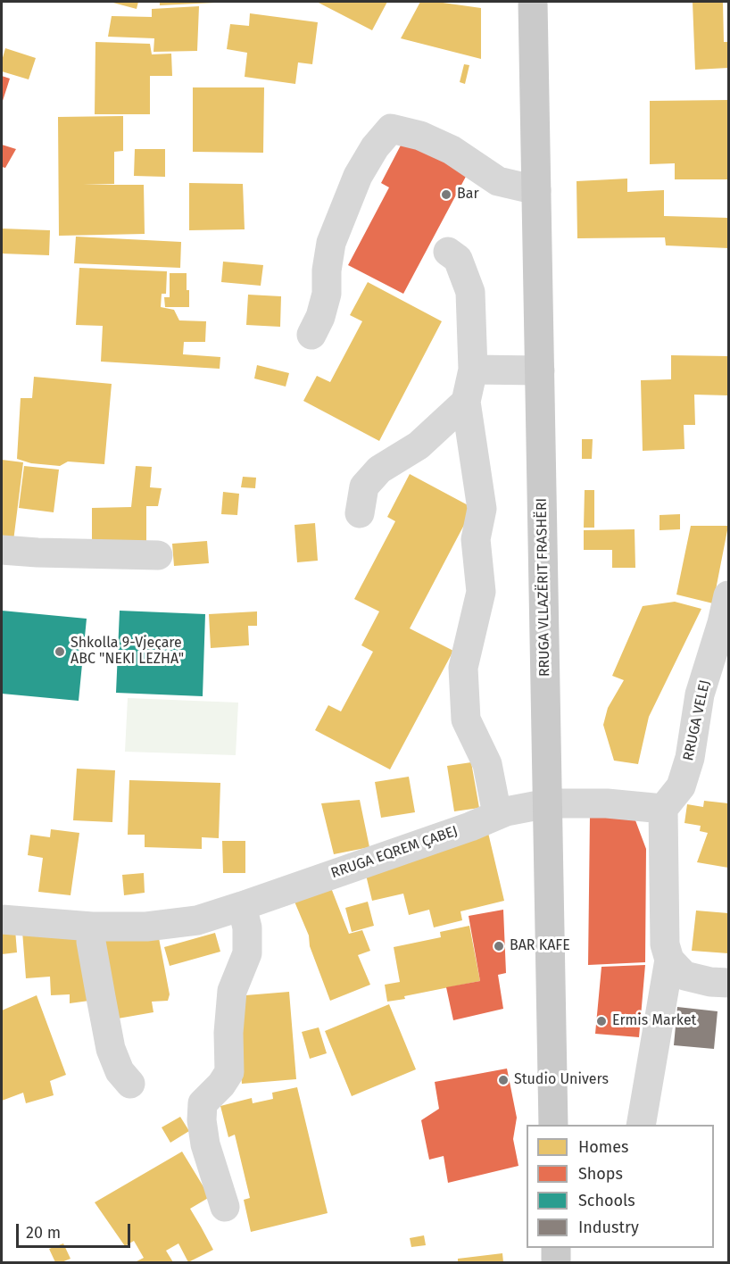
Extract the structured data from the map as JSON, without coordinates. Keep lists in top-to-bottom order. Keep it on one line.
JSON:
{"streets":{"main road":["RRUGA VLLAZËRIT FRASHËRI"],"street":["RRUGA VELEJ","RRUGA EQREM ÇABEJ"]},"crossings":[["RRUGA VLLAZËRIT FRASHËRI","RRUGA EQREM ÇABEJ"]],"places":["Bar","Shkolla 9-Vjeçare ABC \"NEKI LEZHA\"","BAR KAFE","Ermis Market","Studio Univers"],"legend":["Homes","Shops","Schools","Industry"],"scale_bar":"20 m"}
